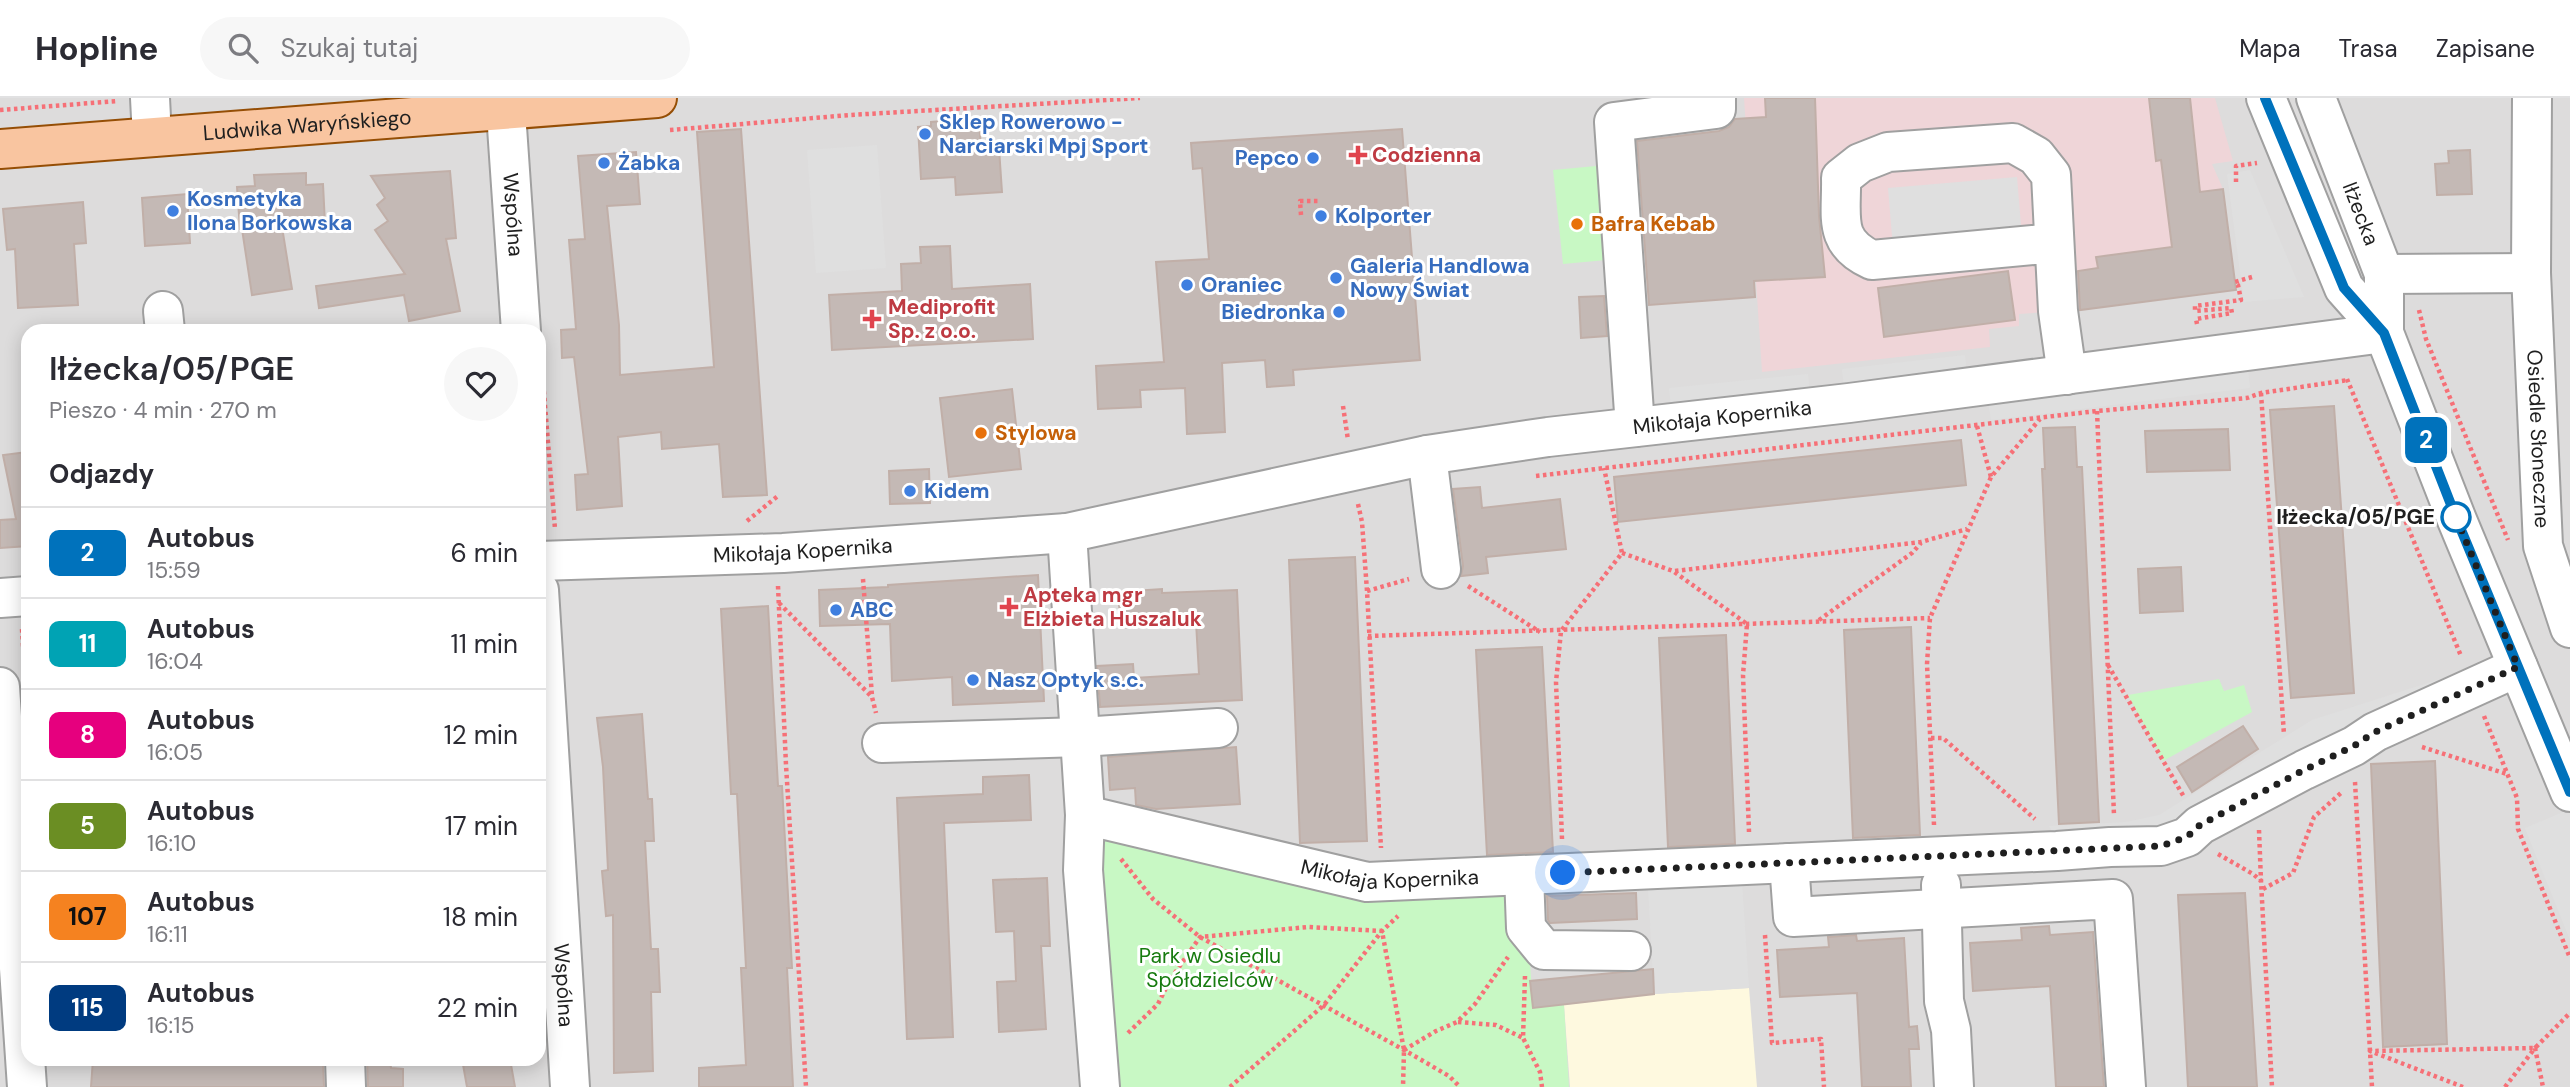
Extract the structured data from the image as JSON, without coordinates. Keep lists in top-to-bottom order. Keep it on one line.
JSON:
{"streets":{"main road":["Ludwika Waryńskiego"],"street":["Iłżecka","Wspólna","Mikołaja Kopernika","Osiedle Słoneczne"]},"crossings":[["Ludwika Waryńskiego","Wspólna"],["Iłżecka","Mikołaja Kopernika"]],"parks":["Park w Osiedlu Spółdzielców"],"places":{"other":["Sklep Rowerowo - Narciarski Mpj Sport","Pepco","Żabka","Kosmetyka Ilona Borkowska","Kolporter","Bafra Kebab","Galeria Handlowa Nowy Świat","Oraniec","Biedronka","Stylowa","Kidem","Iłżecka/05/PGE","ABC","Nasz Optyk s.c."],"health":["Codzienna","Mediprofit Sp. z o.o.","Apteka mgr Elżbieta Huszaluk"]},"lines":["bus line 2"],"page":{"header":"Hopline","search":"Szukaj tutaj","nav":["Mapa","Trasa","Zapisane"],"on_map":"2","heading":[["Iłżecka/05/PGE","Pieszo · 4 min · 270 m"],"Odjazdy"],"list":[{"mark":"2","name":"Autobus","note":"15:59","value":"6 min"},{"mark":"11","name":"Autobus","note":"16:04","value":"11 min"},{"mark":"8","name":"Autobus","note":"16:05","value":"12 min"},{"mark":"5","name":"Autobus","note":"16:10","value":"17 min"},{"mark":"107","name":"Autobus","note":"16:11","value":"18 min"},{"mark":"115","name":"Autobus","note":"16:15","value":"22 min"}]}}
